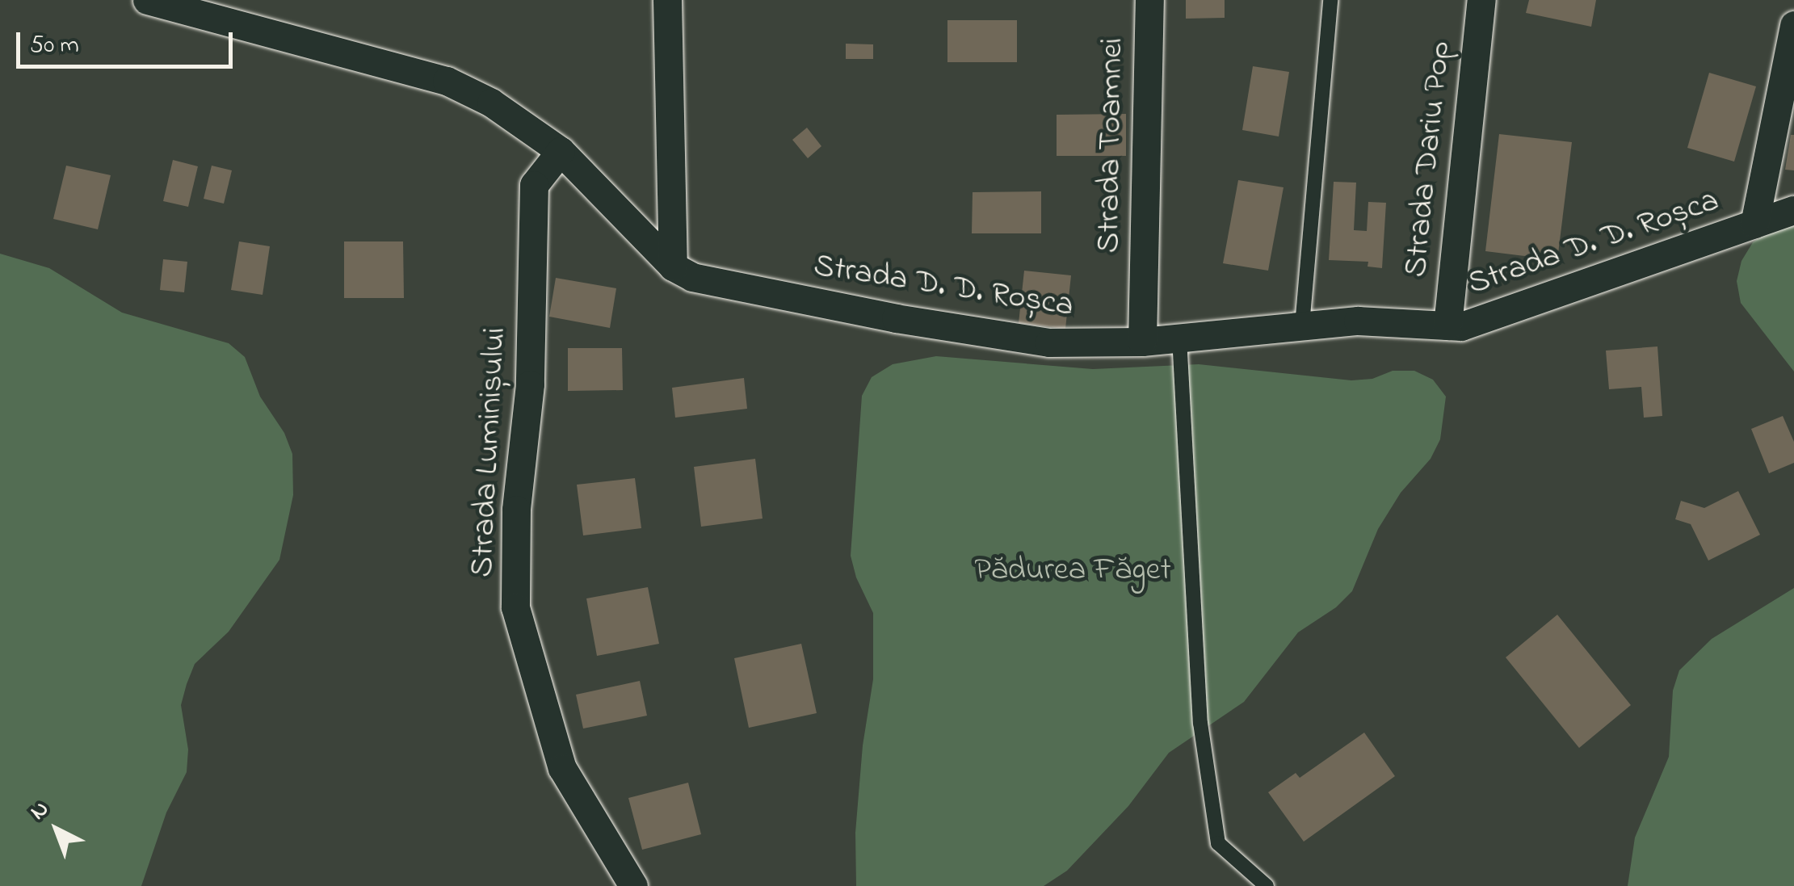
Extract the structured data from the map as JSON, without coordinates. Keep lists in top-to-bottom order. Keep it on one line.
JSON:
{"streets":{"street":["Strada Toamnei","Strada Dariu Pop","Strada D. D. Roșca","Strada Luminișului"]},"crossings":[["Strada Toamnei","Strada D. D. Roșca"],["Strada Dariu Pop","Strada D. D. Roșca"],["Strada D. D. Roșca","Strada Luminișului"]],"parks":["Pădurea Făget"],"scale_bar":"50 m","north":"top left"}
